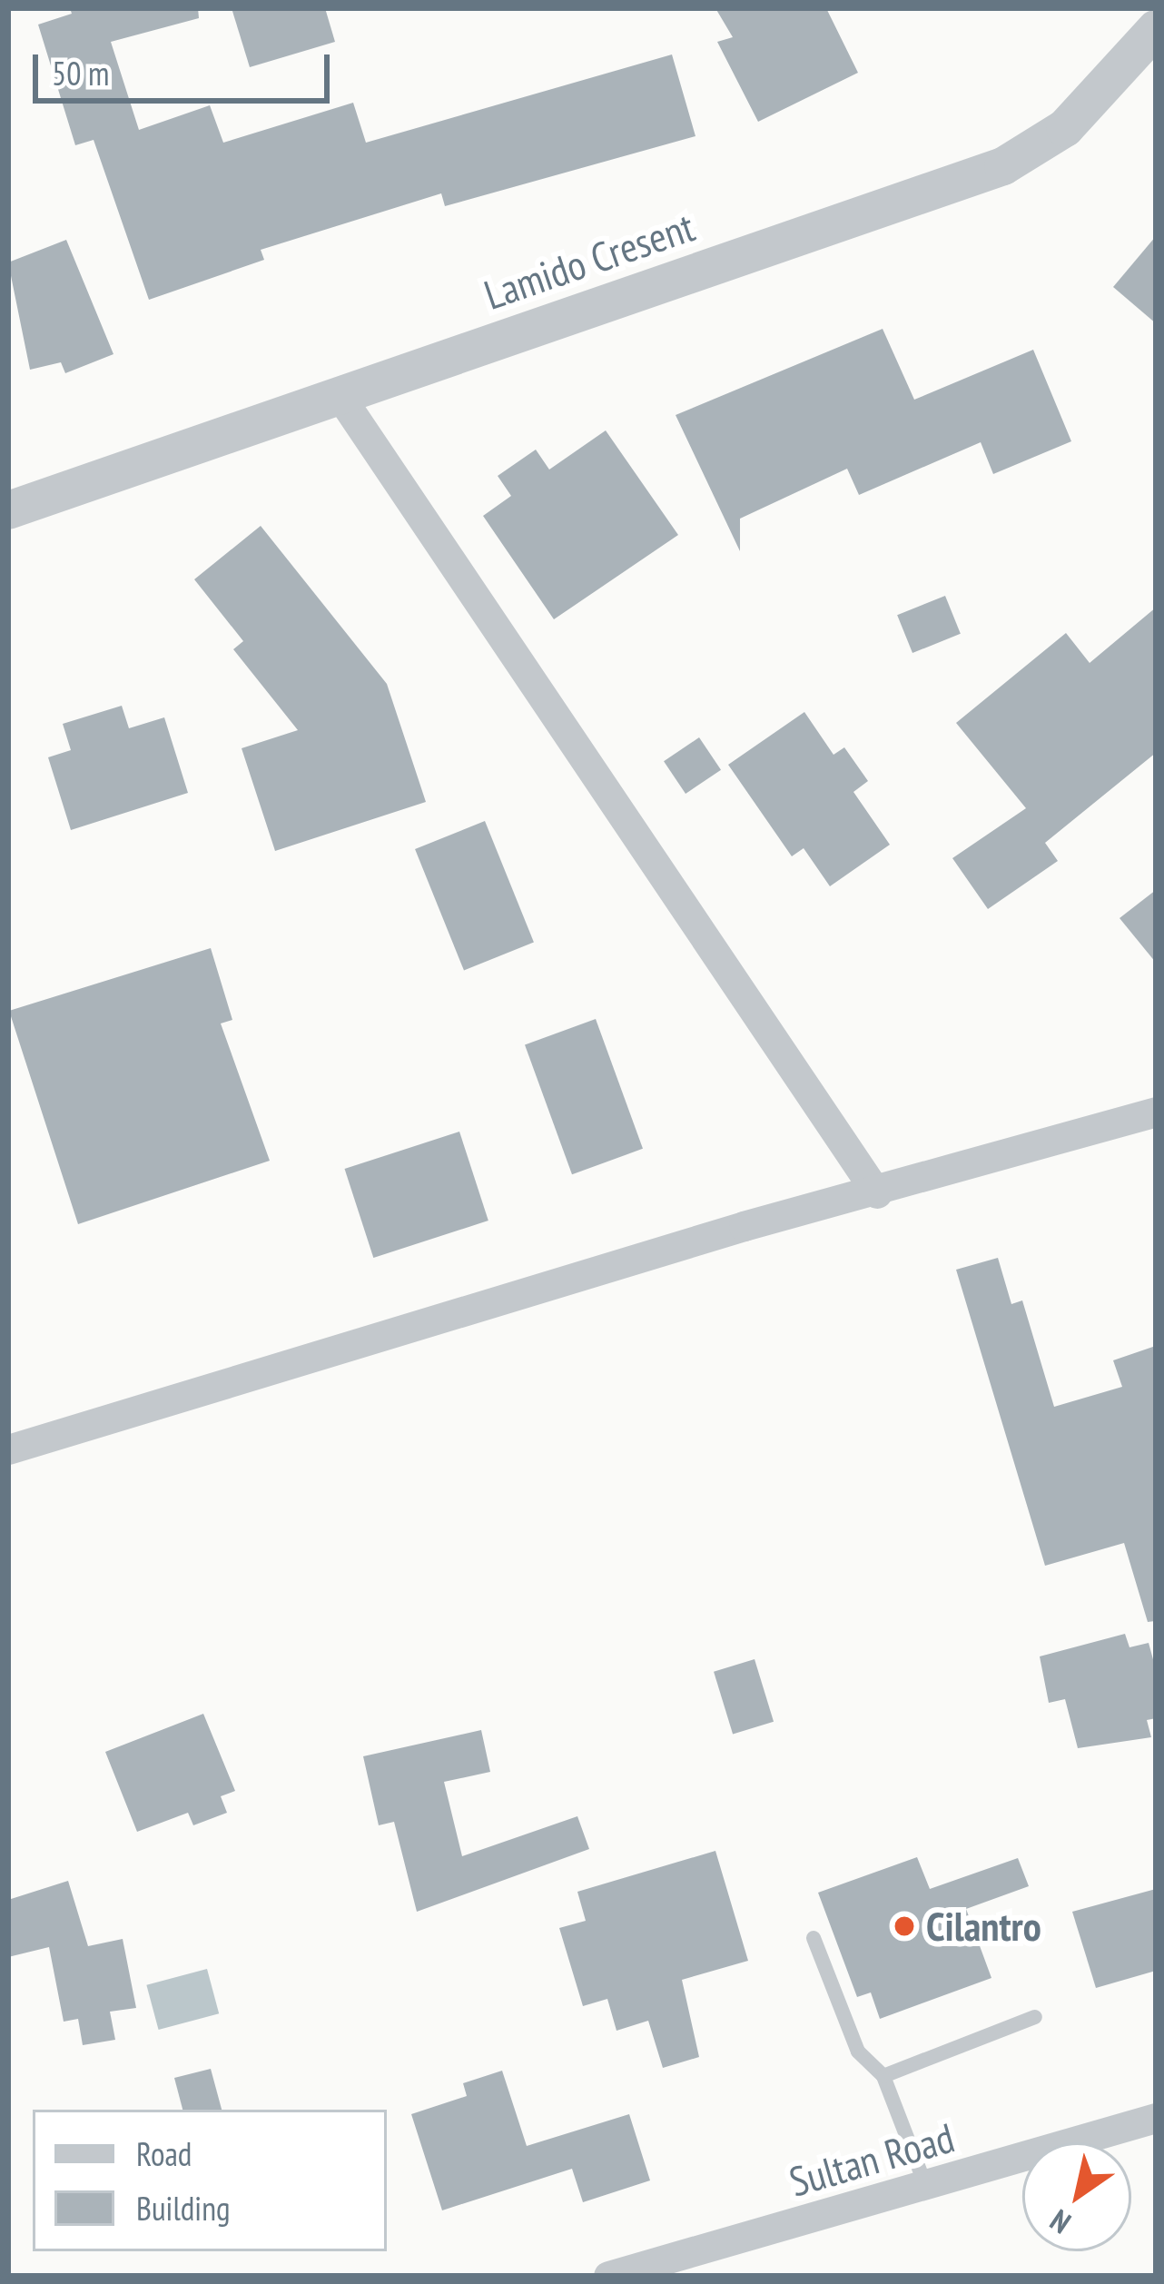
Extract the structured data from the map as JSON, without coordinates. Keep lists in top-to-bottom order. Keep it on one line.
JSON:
{"streets":{"street":["Lamido Cresent","Sultan Road"]},"places":["Cilantro"],"legend":["Road","Building"],"scale_bar":"50 m","north":"bottom left"}
